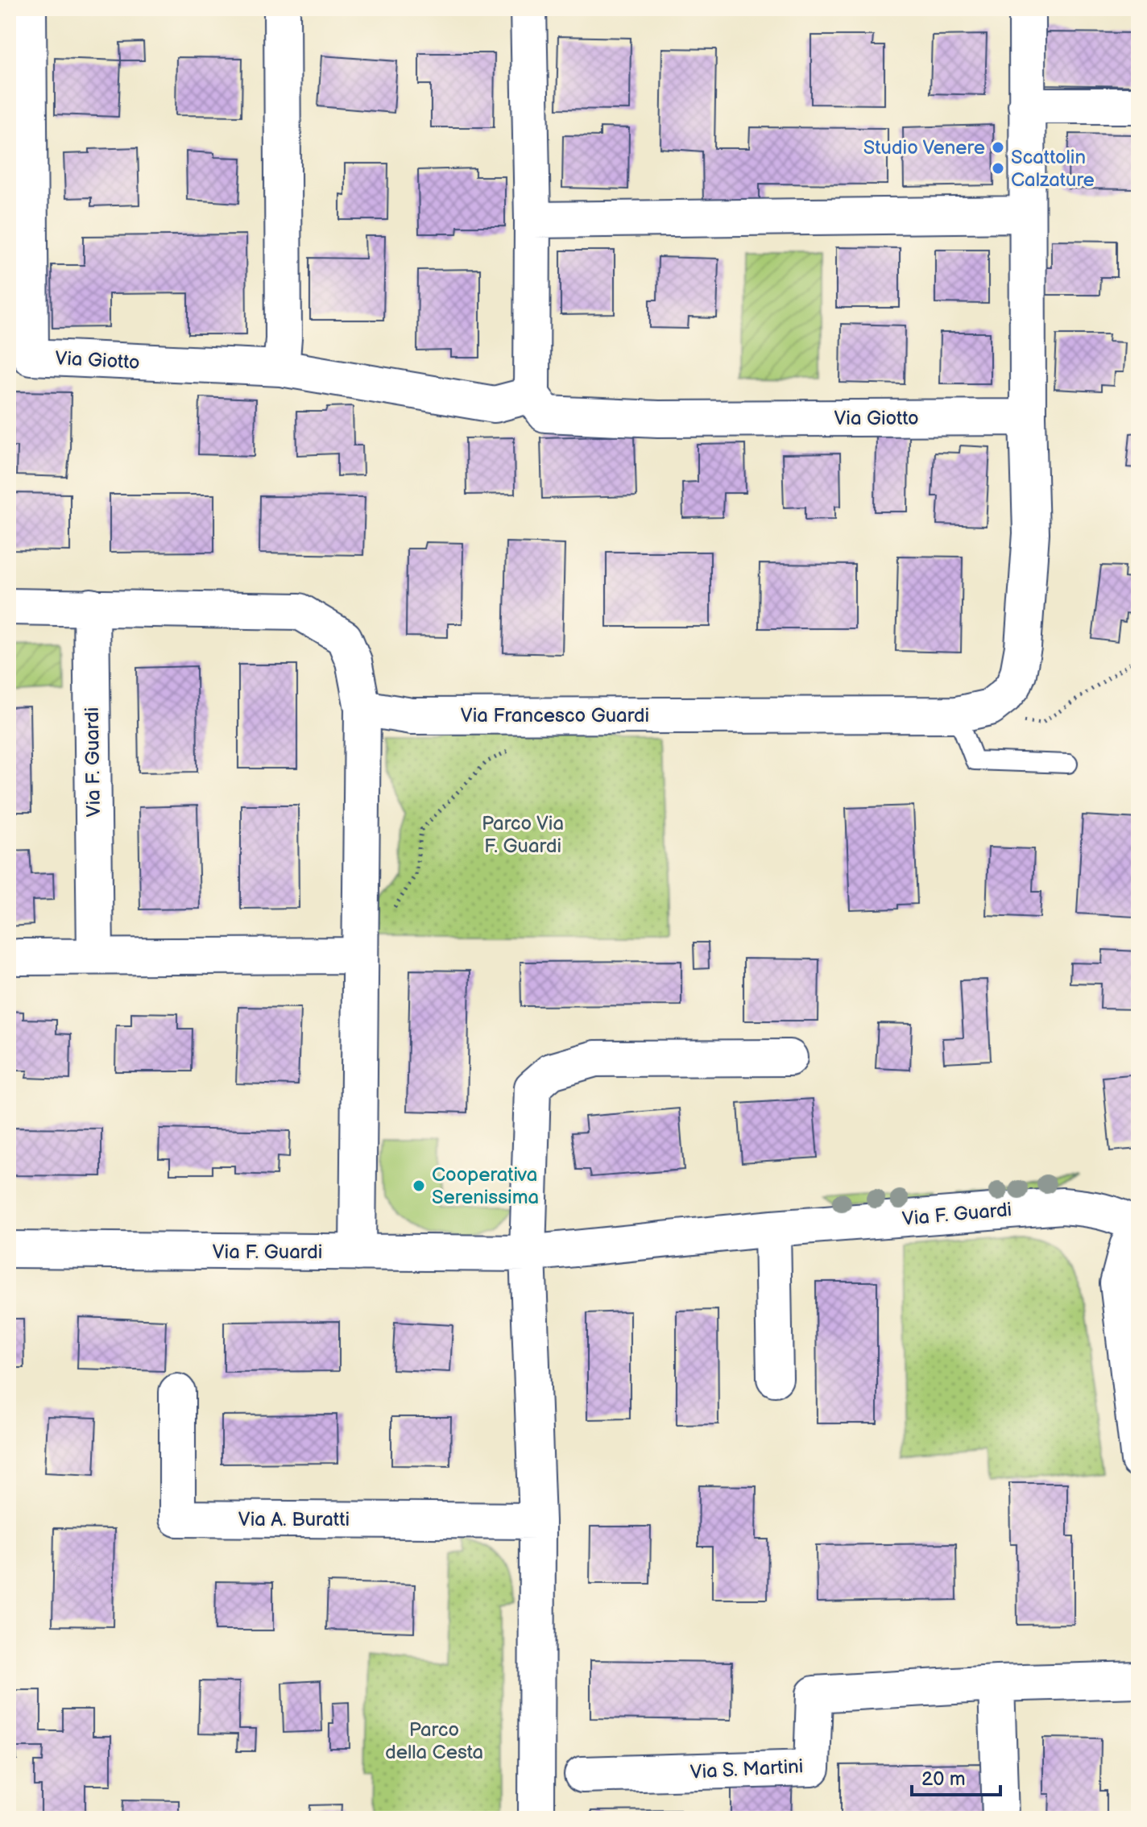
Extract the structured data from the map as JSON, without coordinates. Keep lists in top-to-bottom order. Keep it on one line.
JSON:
{"streets":{"street":["Via Giotto","Via Francesco Guardi","Via F. Guardi","Via A. Buratti","Via S. Martini"]},"parks":["Parco Via F. Guardi","Parco della Cesta"],"places":["Studio Venere","Scattolin Calzature","Cooperativa Serenissima"],"scale_bar":"20 m"}
